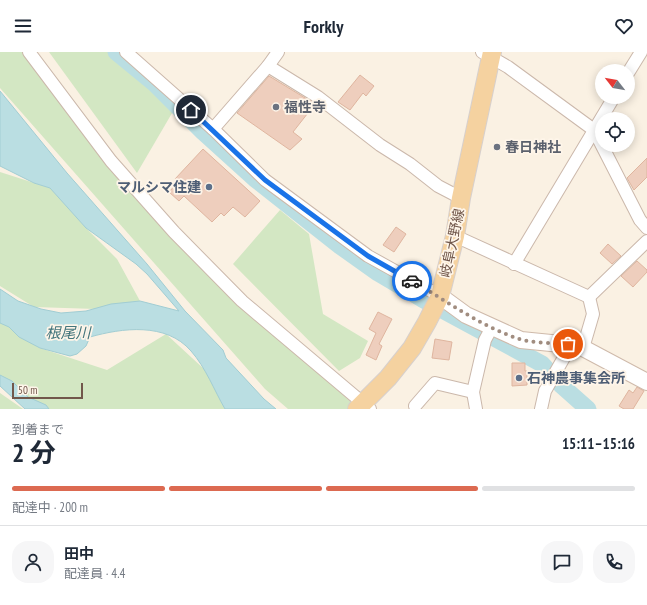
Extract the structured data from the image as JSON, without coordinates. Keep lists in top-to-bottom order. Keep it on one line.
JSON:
{"streets":{"main road":["岐阜大野線"]},"water":["根尾川"],"places":["福性寺","春日神社","マルシマ住建","石神農事集会所"],"scale_bar":"50 m","north":"top left","page":{"header":"Forkly","scale":"50 m","heading":["2 分","到着まで","15:11–15:16"],"panel":["田中","配達員 · 4.4"],"bar":"配達中 · 200 m"}}
